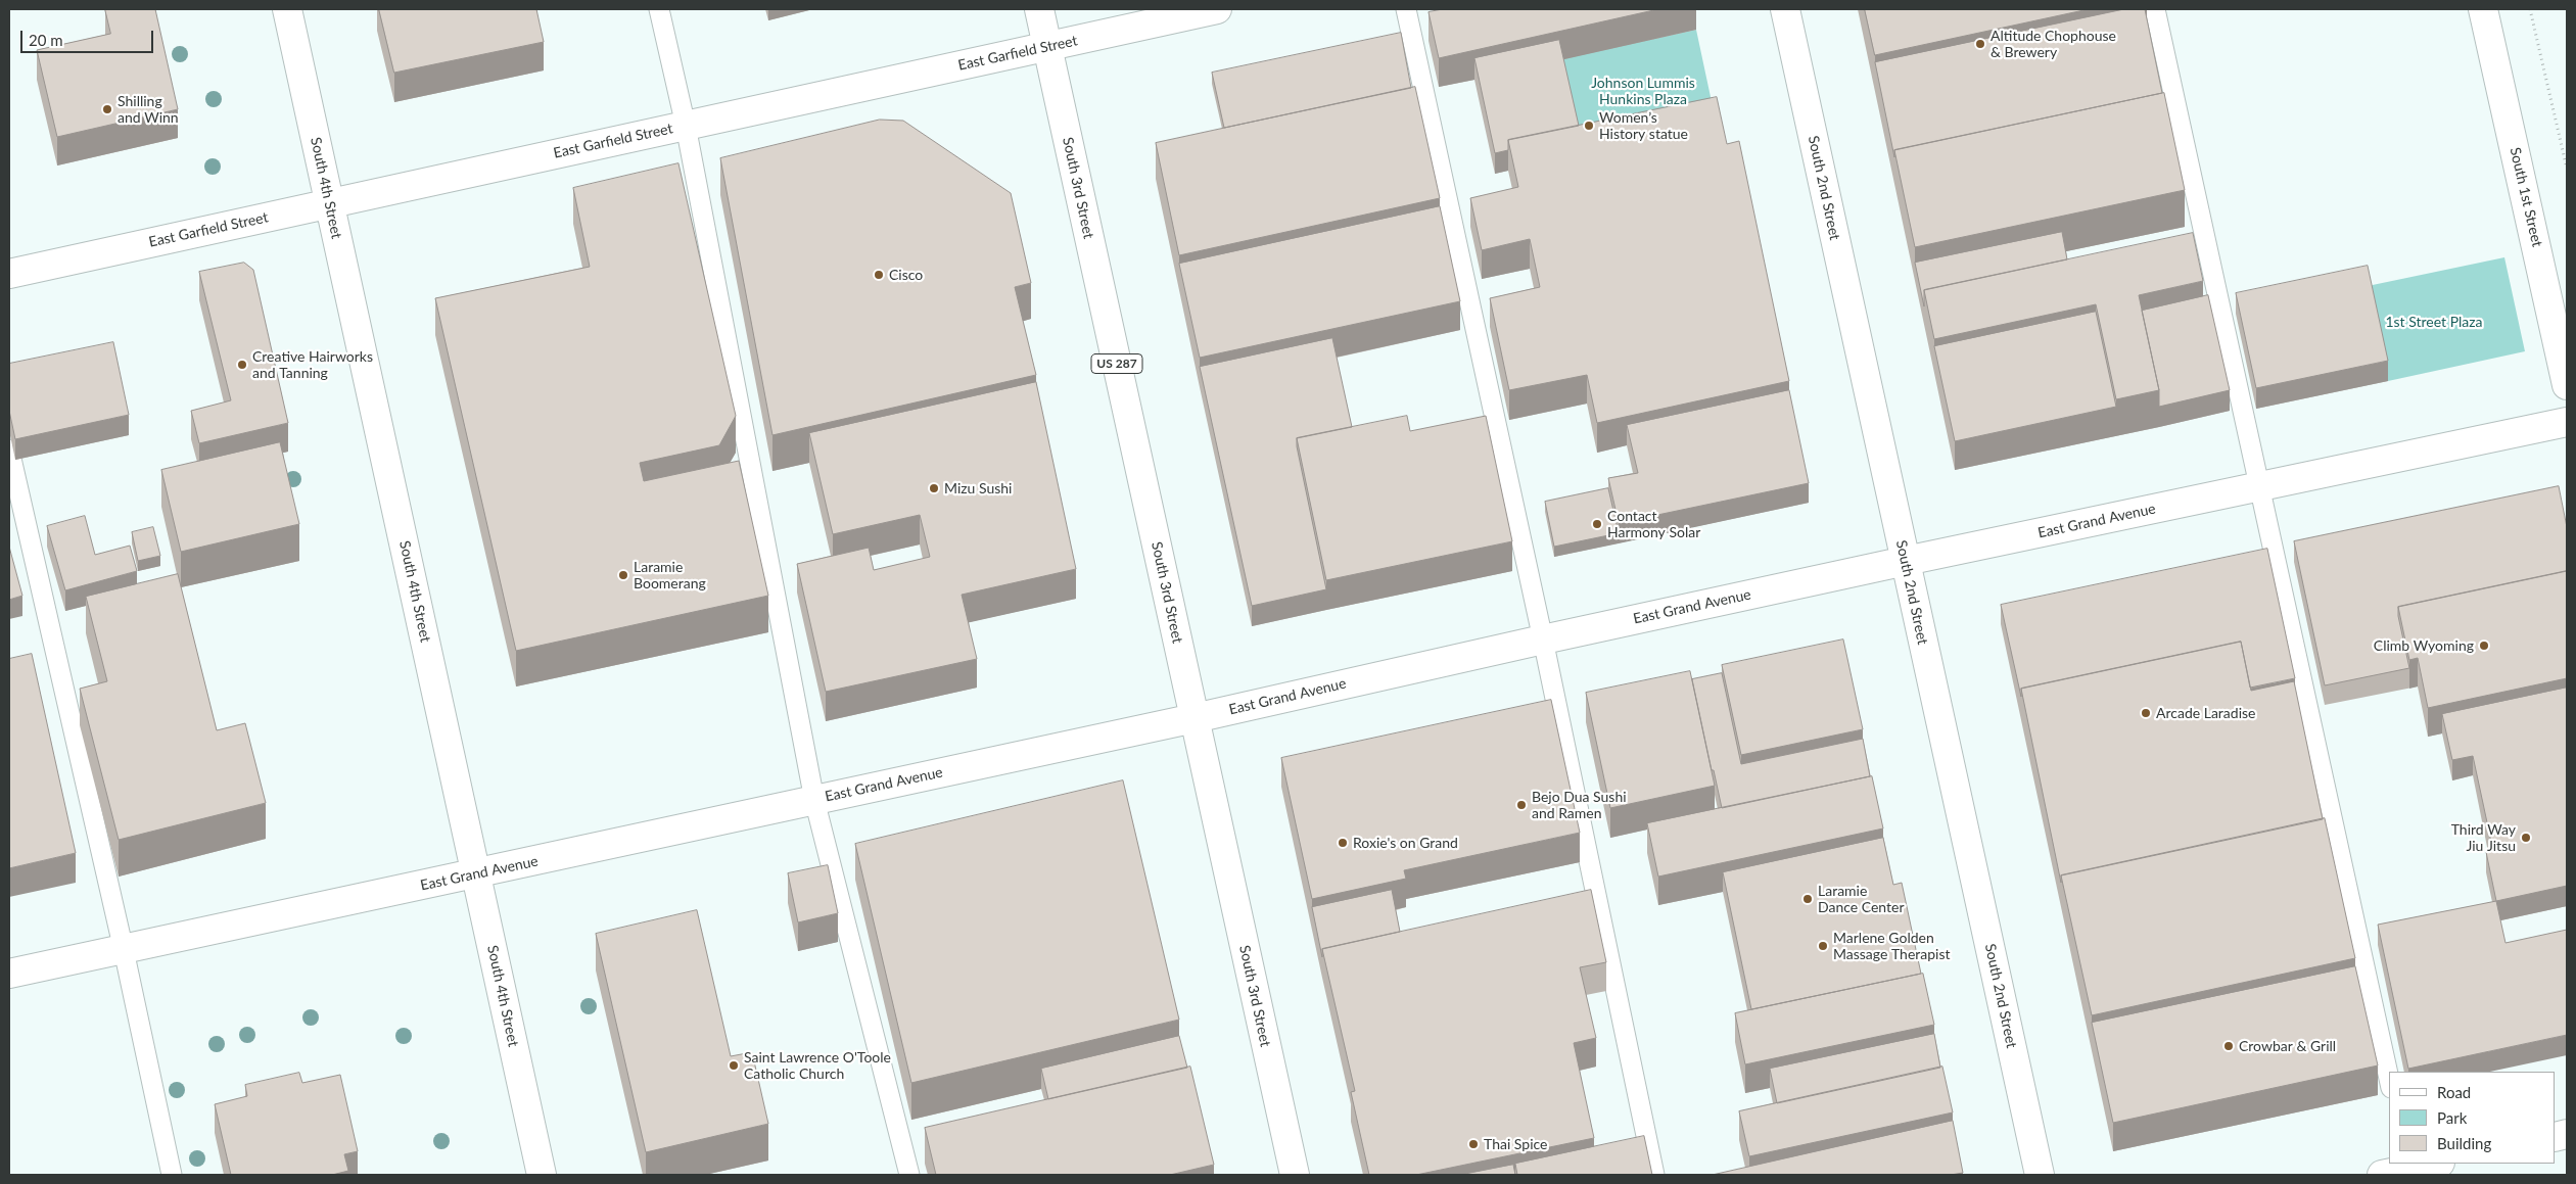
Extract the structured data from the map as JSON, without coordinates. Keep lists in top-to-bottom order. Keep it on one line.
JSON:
{"streets":{"street":["East Garfield Street","South 4th Street","South 3rd Street","South 2nd Street","South 1st Street","US 287","East Grand Avenue"]},"crossings":[["East Garfield Street","South 4th Street"],["East Garfield Street","South 3rd Street"],["South 4th Street","East Grand Avenue"],["South 3rd Street","East Grand Avenue"],["South 2nd Street","East Grand Avenue"]],"parks":["Johnson Lummis Hunkins Plaza","1st Street Plaza"],"places":["Altitude Chophouse & Brewery","Shilling and Winn","Women’s History statue","Cisco","Creative Hairworks and Tanning","Mizu Sushi","Contact Harmony Solar","Laramie Boomerang","Climb Wyoming","Arcade Laradise","Bejo Dua Sushi and Ramen","Third Way Jiu Jitsu","Roxie's on Grand","Laramie Dance Center","Marlene Golden Massage Therapist","Crowbar & Grill","Saint Lawrence O'Toole Catholic Church","Thai Spice"],"legend":["Road","Park","Building"],"scale_bar":"20 m"}
